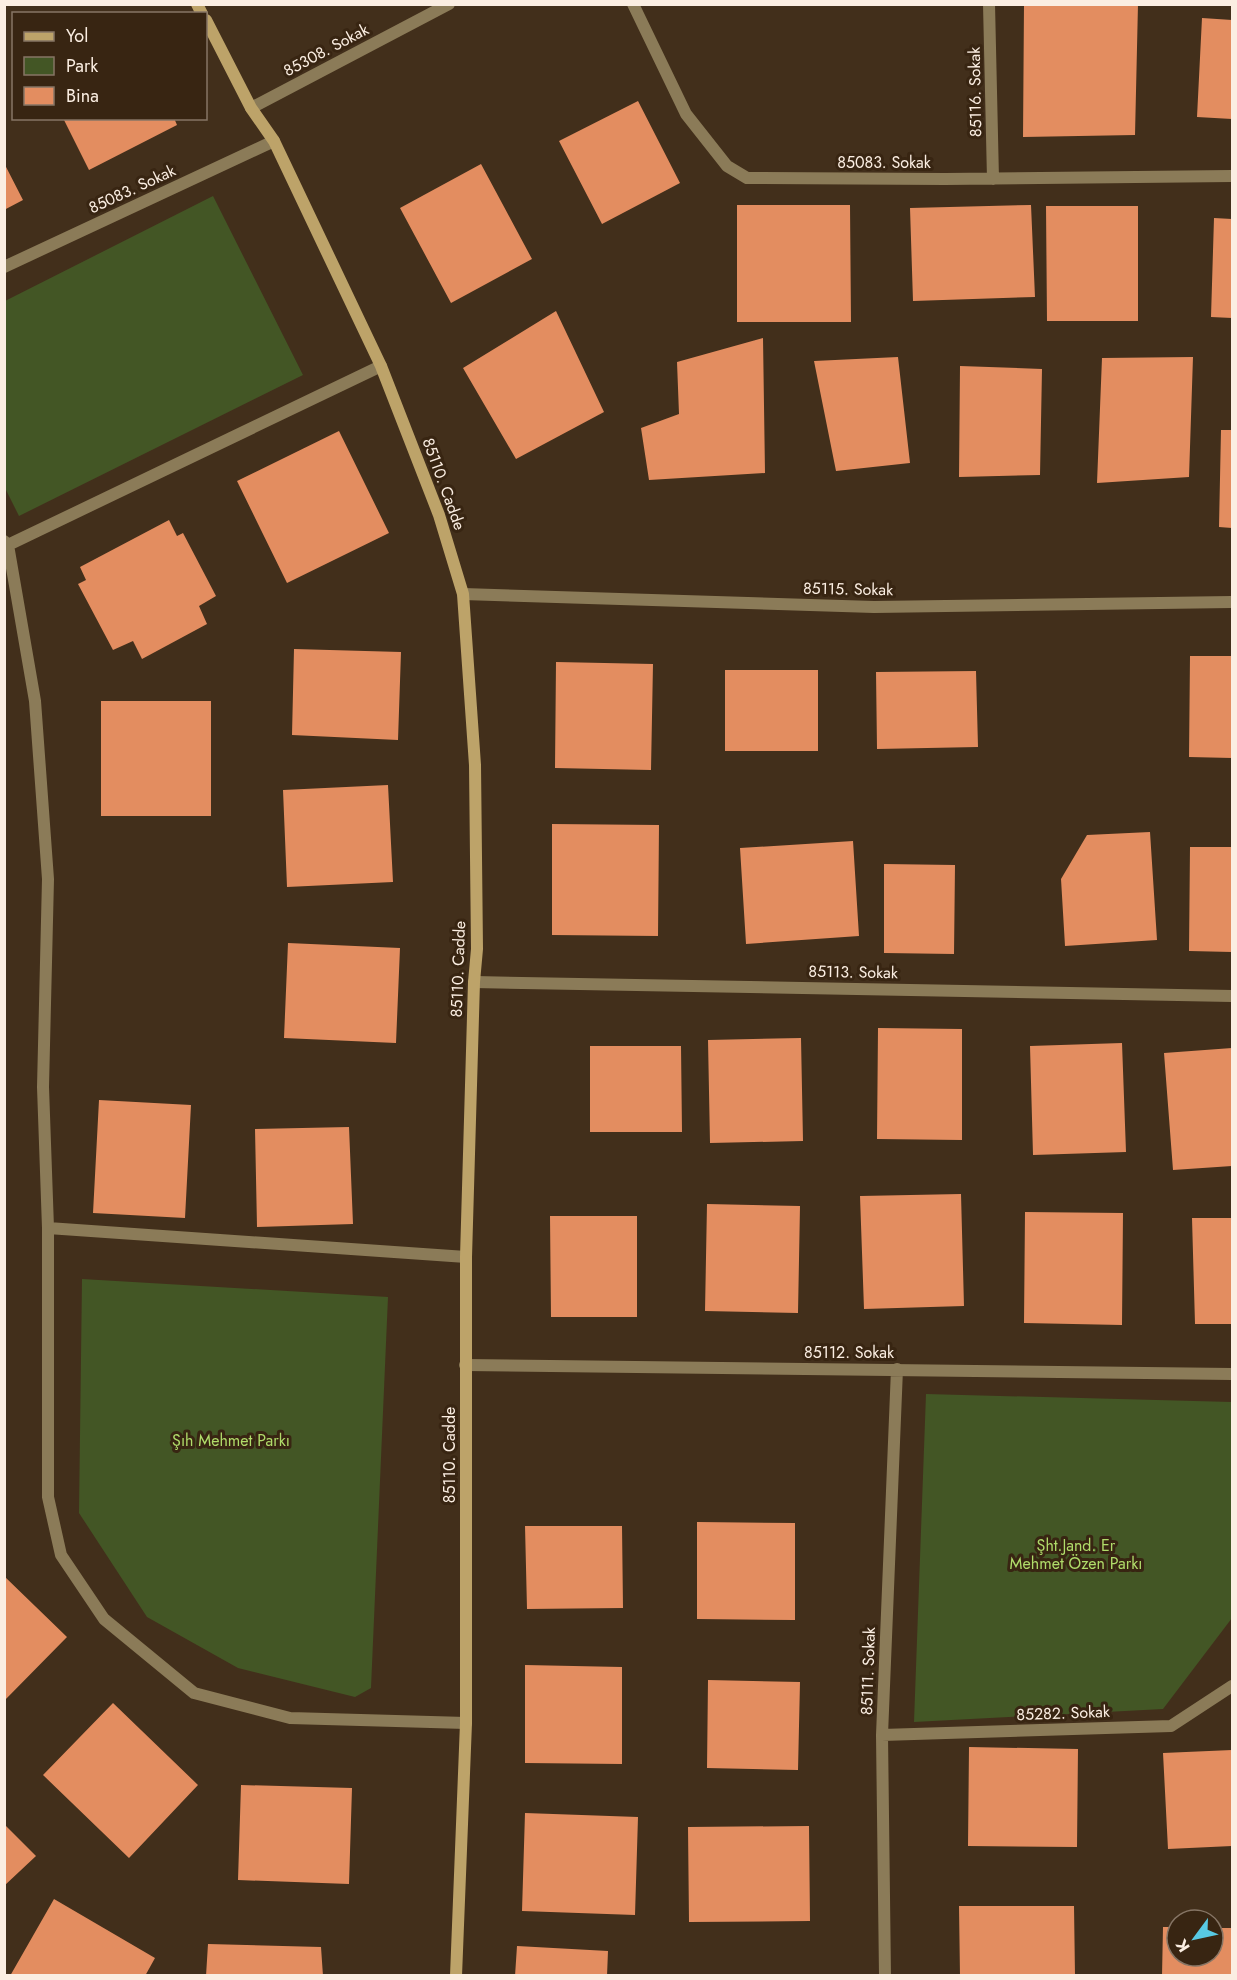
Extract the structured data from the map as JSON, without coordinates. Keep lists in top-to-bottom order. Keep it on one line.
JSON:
{"streets":{"street":["85308. Sokak","85116. Sokak","85083. Sokak","85110. Cadde","85115. Sokak","85113. Sokak","85112. Sokak","85111. Sokak","85282. Sokak"]},"crossings":[["85308. Sokak","85110. Cadde"],["85116. Sokak","85083. Sokak"],["85083. Sokak","85110. Cadde"],["85110. Cadde","85115. Sokak"],["85110. Cadde","85113. Sokak"],["85110. Cadde","85112. Sokak"],["85112. Sokak","85111. Sokak"],["85111. Sokak","85282. Sokak"]],"parks":["Şıh Mehmet Parkı","Şht.Jand. Er Mehmet Özen Parkı"],"legend":["Yol","Park","Bina"],"north":"bottom left"}
